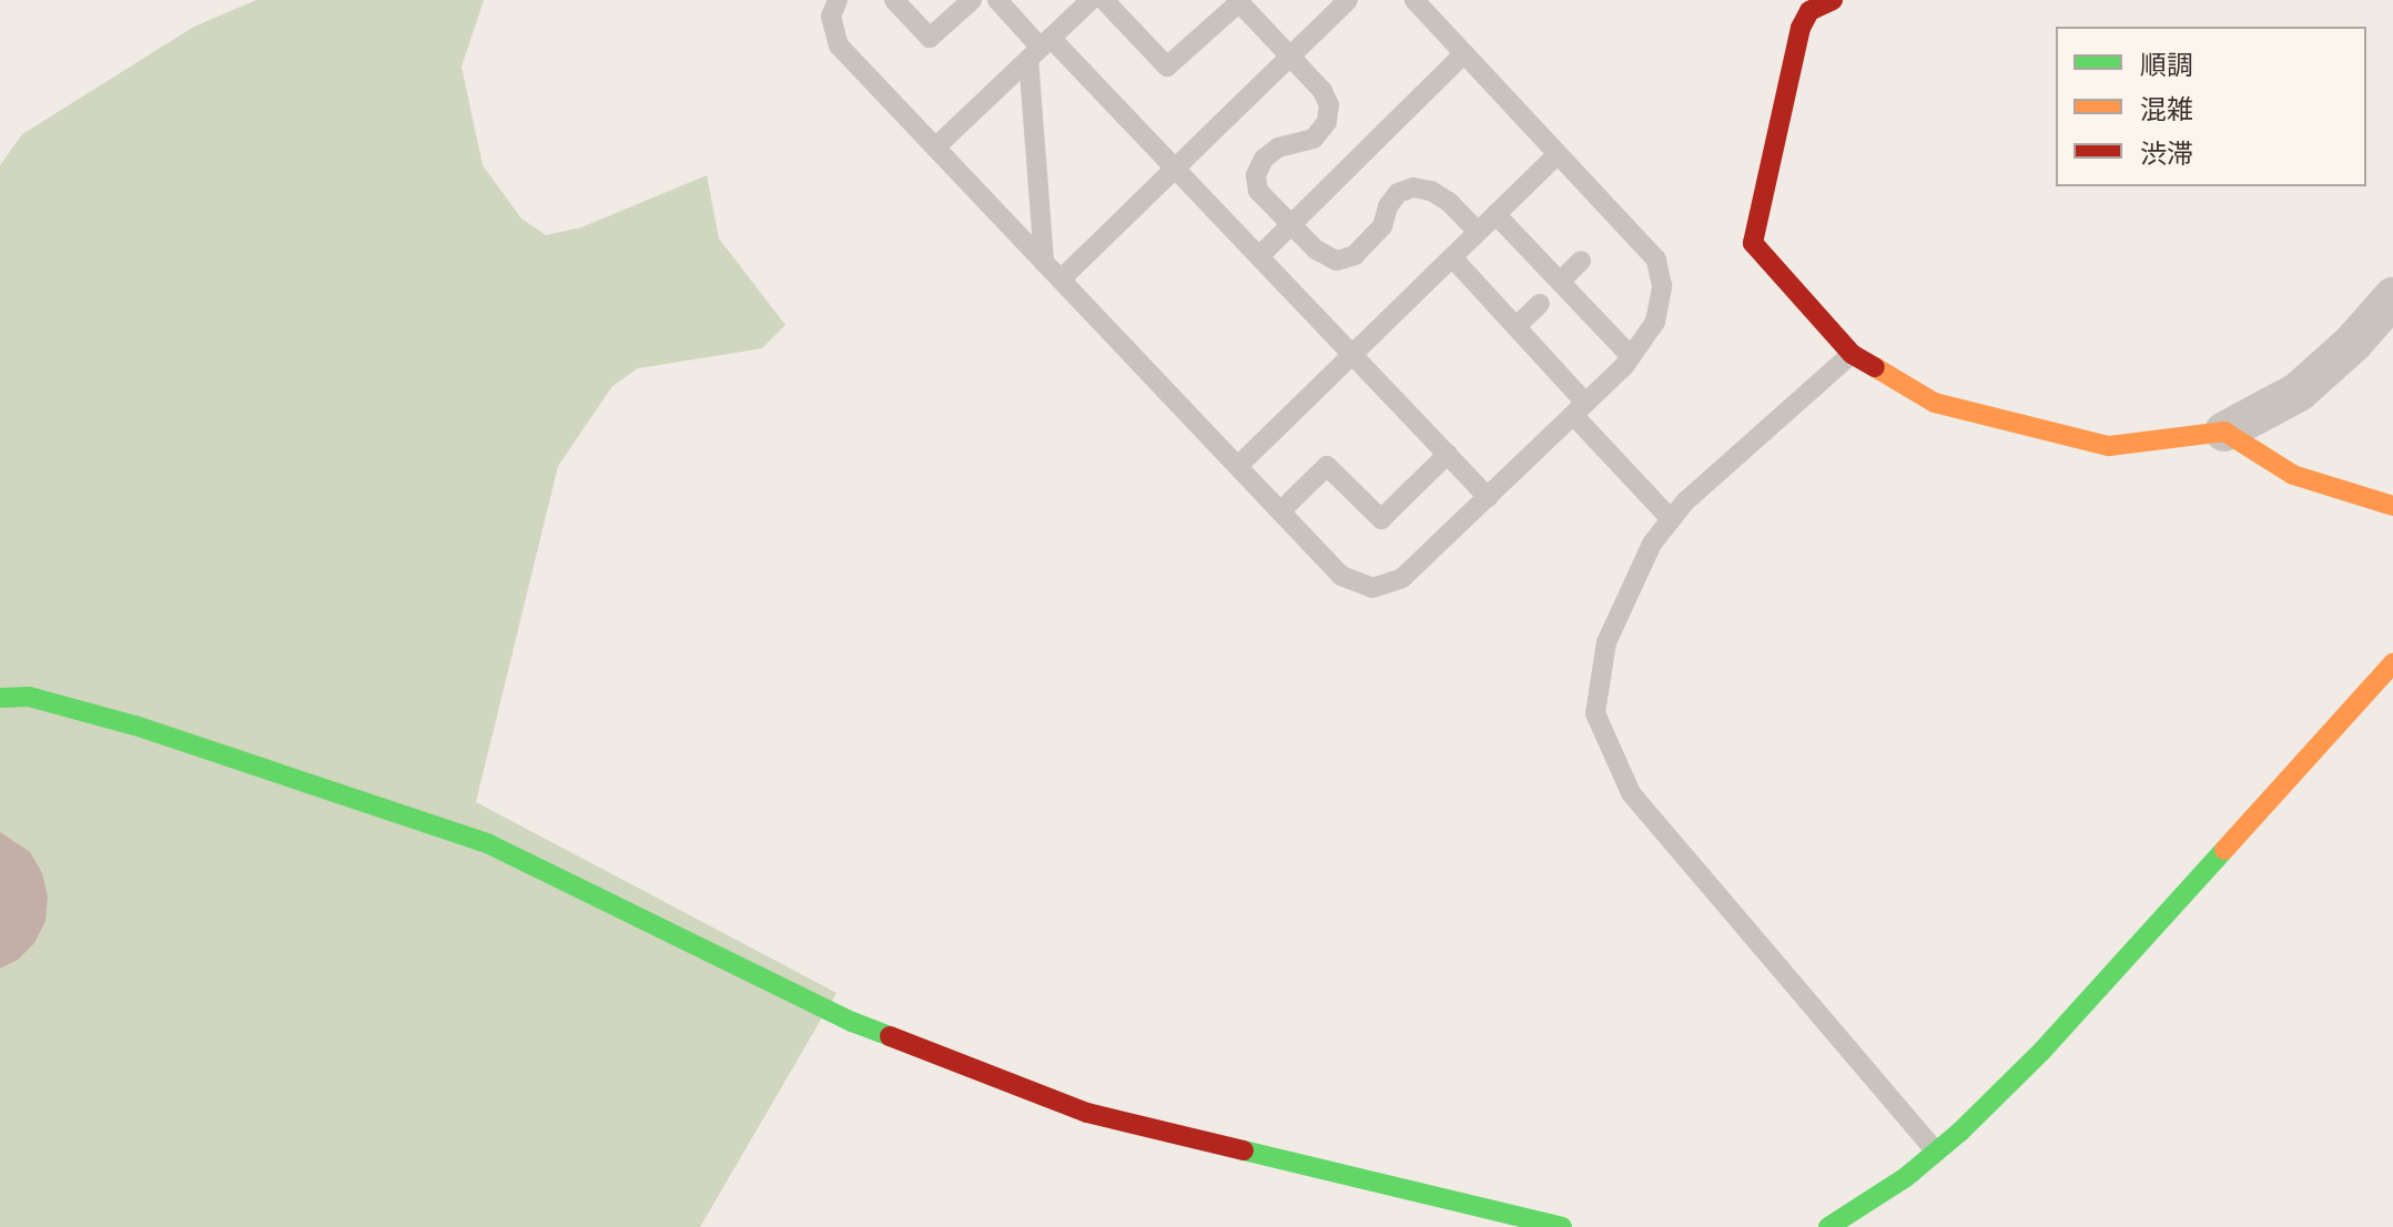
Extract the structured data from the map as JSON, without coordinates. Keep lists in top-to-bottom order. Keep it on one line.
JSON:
{"legend":["順調","混雑","渋滞"]}
